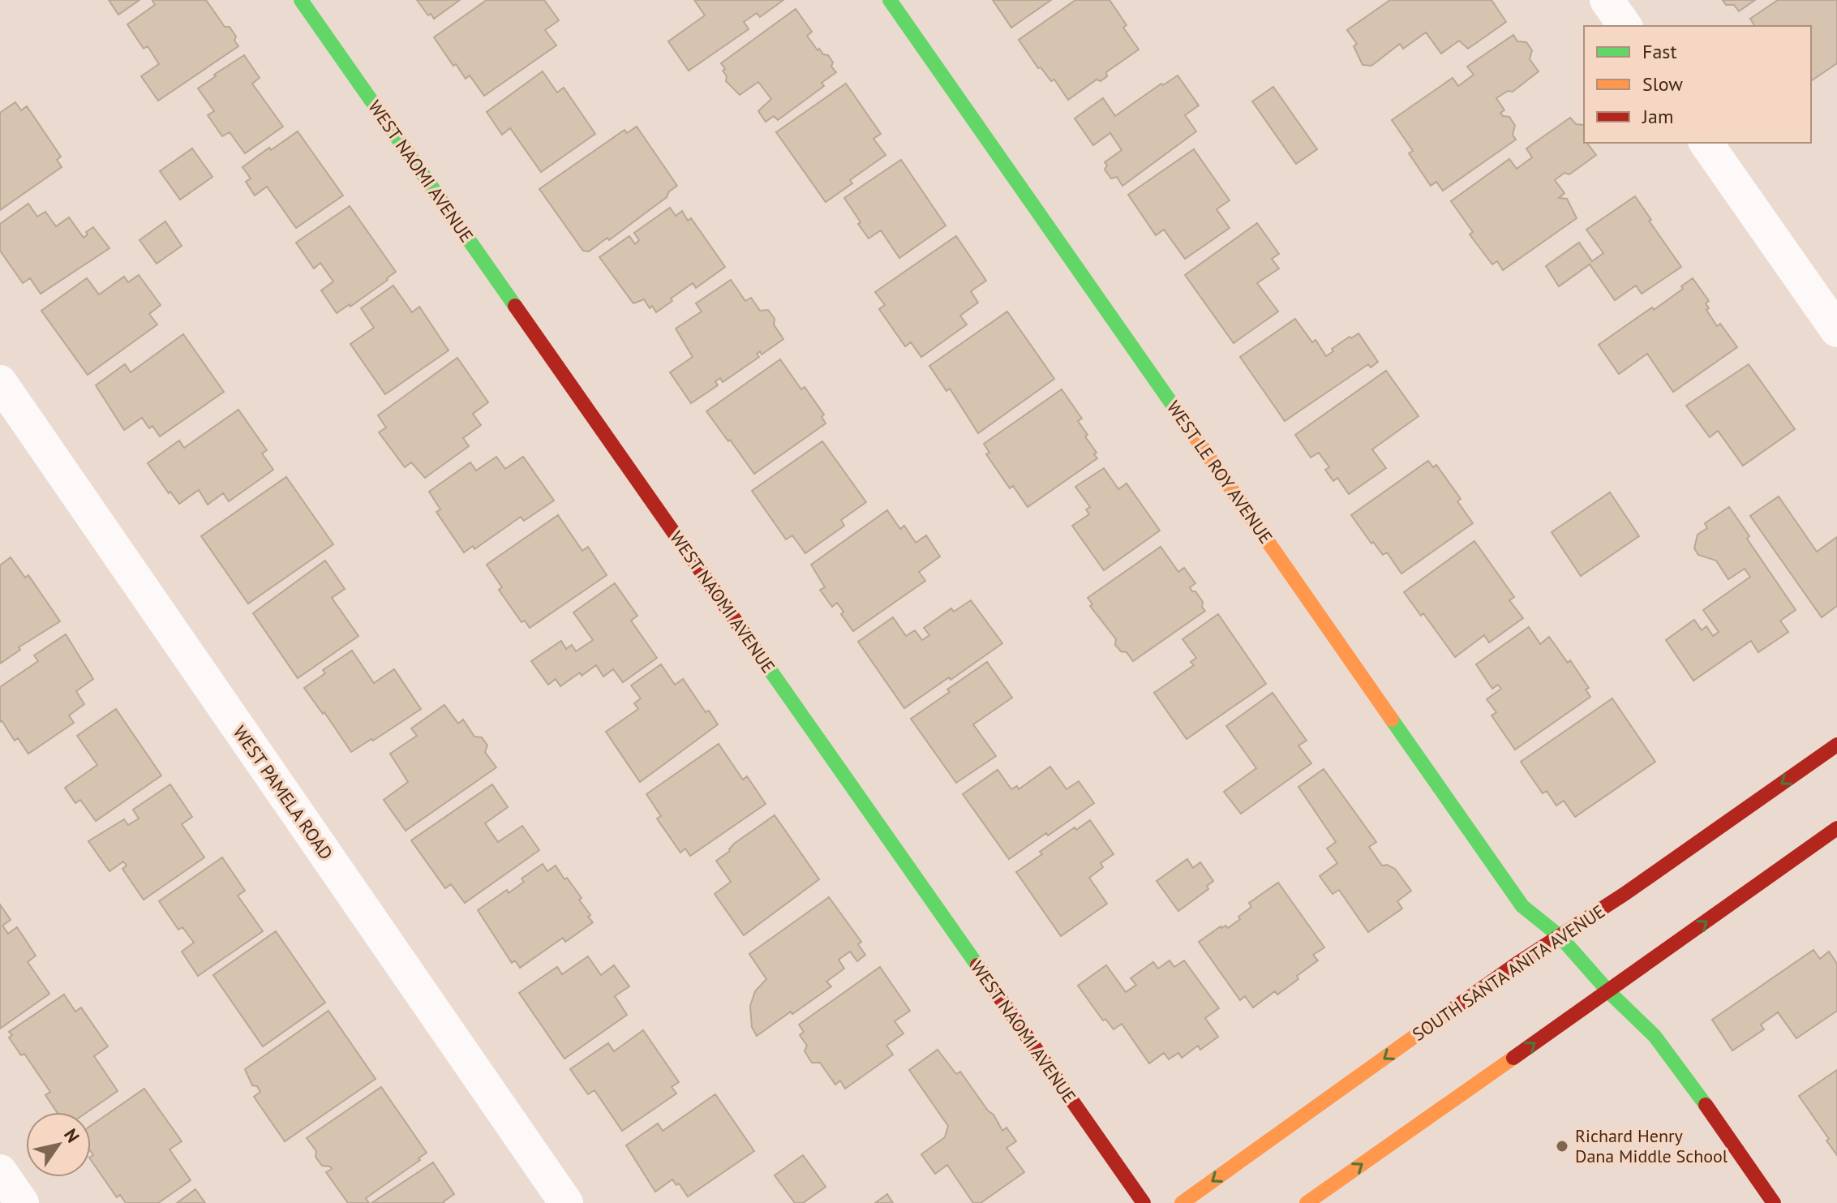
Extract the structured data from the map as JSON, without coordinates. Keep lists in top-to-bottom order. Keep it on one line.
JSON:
{"streets":{"street":["WEST NAOMI AVENUE","WEST LE ROY AVENUE","WEST PAMELA ROAD","SOUTH SANTA ANITA AVENUE"]},"crossings":[["WEST LE ROY AVENUE","SOUTH SANTA ANITA AVENUE"]],"places":["Richard Henry Dana Middle School"],"legend":["Fast","Slow","Jam"],"north":"top right"}
